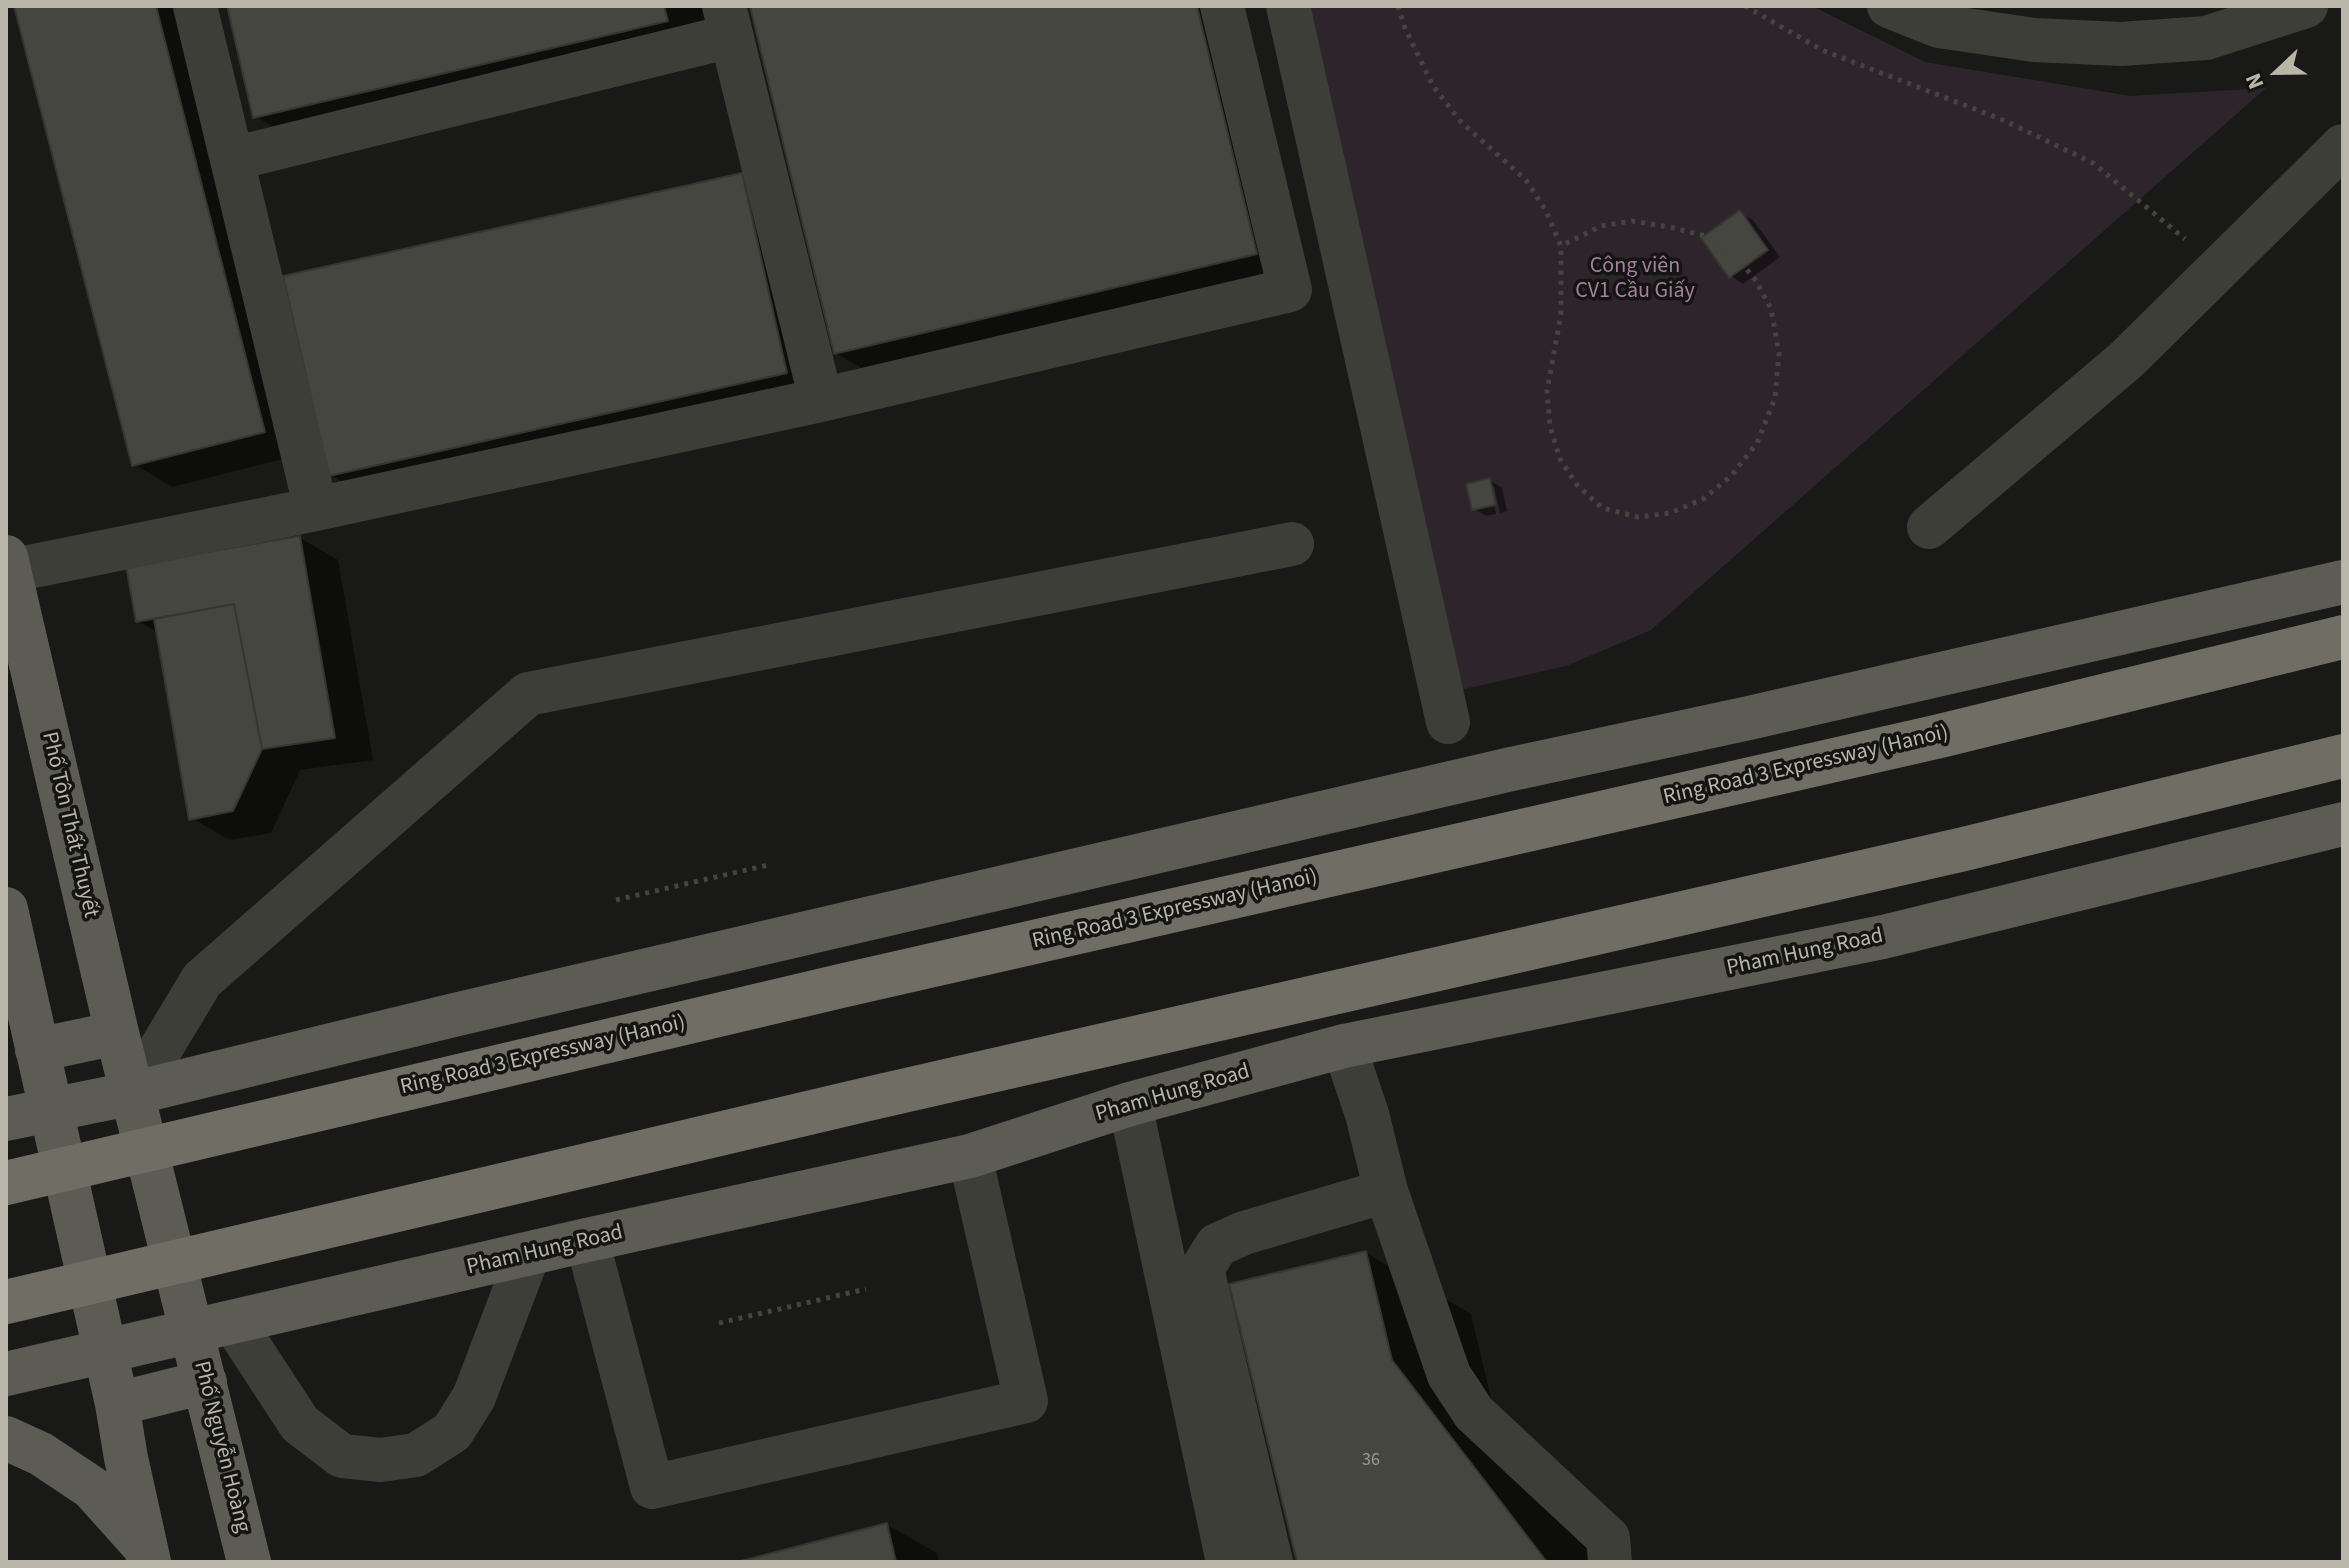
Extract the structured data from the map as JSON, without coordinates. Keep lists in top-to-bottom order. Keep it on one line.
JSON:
{"streets":{"highway":["Ring Road 3 Expressway (Hanoi)"],"main road":["Phố Tôn Thất Thuyết","Pham Hung Road","Phố Nguyễn Hoàng"]},"crossings":[["Phố Tôn Thất Thuyết","Phố Nguyễn Hoàng"],["Pham Hung Road","Phố Nguyễn Hoàng"]],"parks":["Công viên CV1 Cầu Giấy"],"house_numbers":["36"],"north":"left"}
